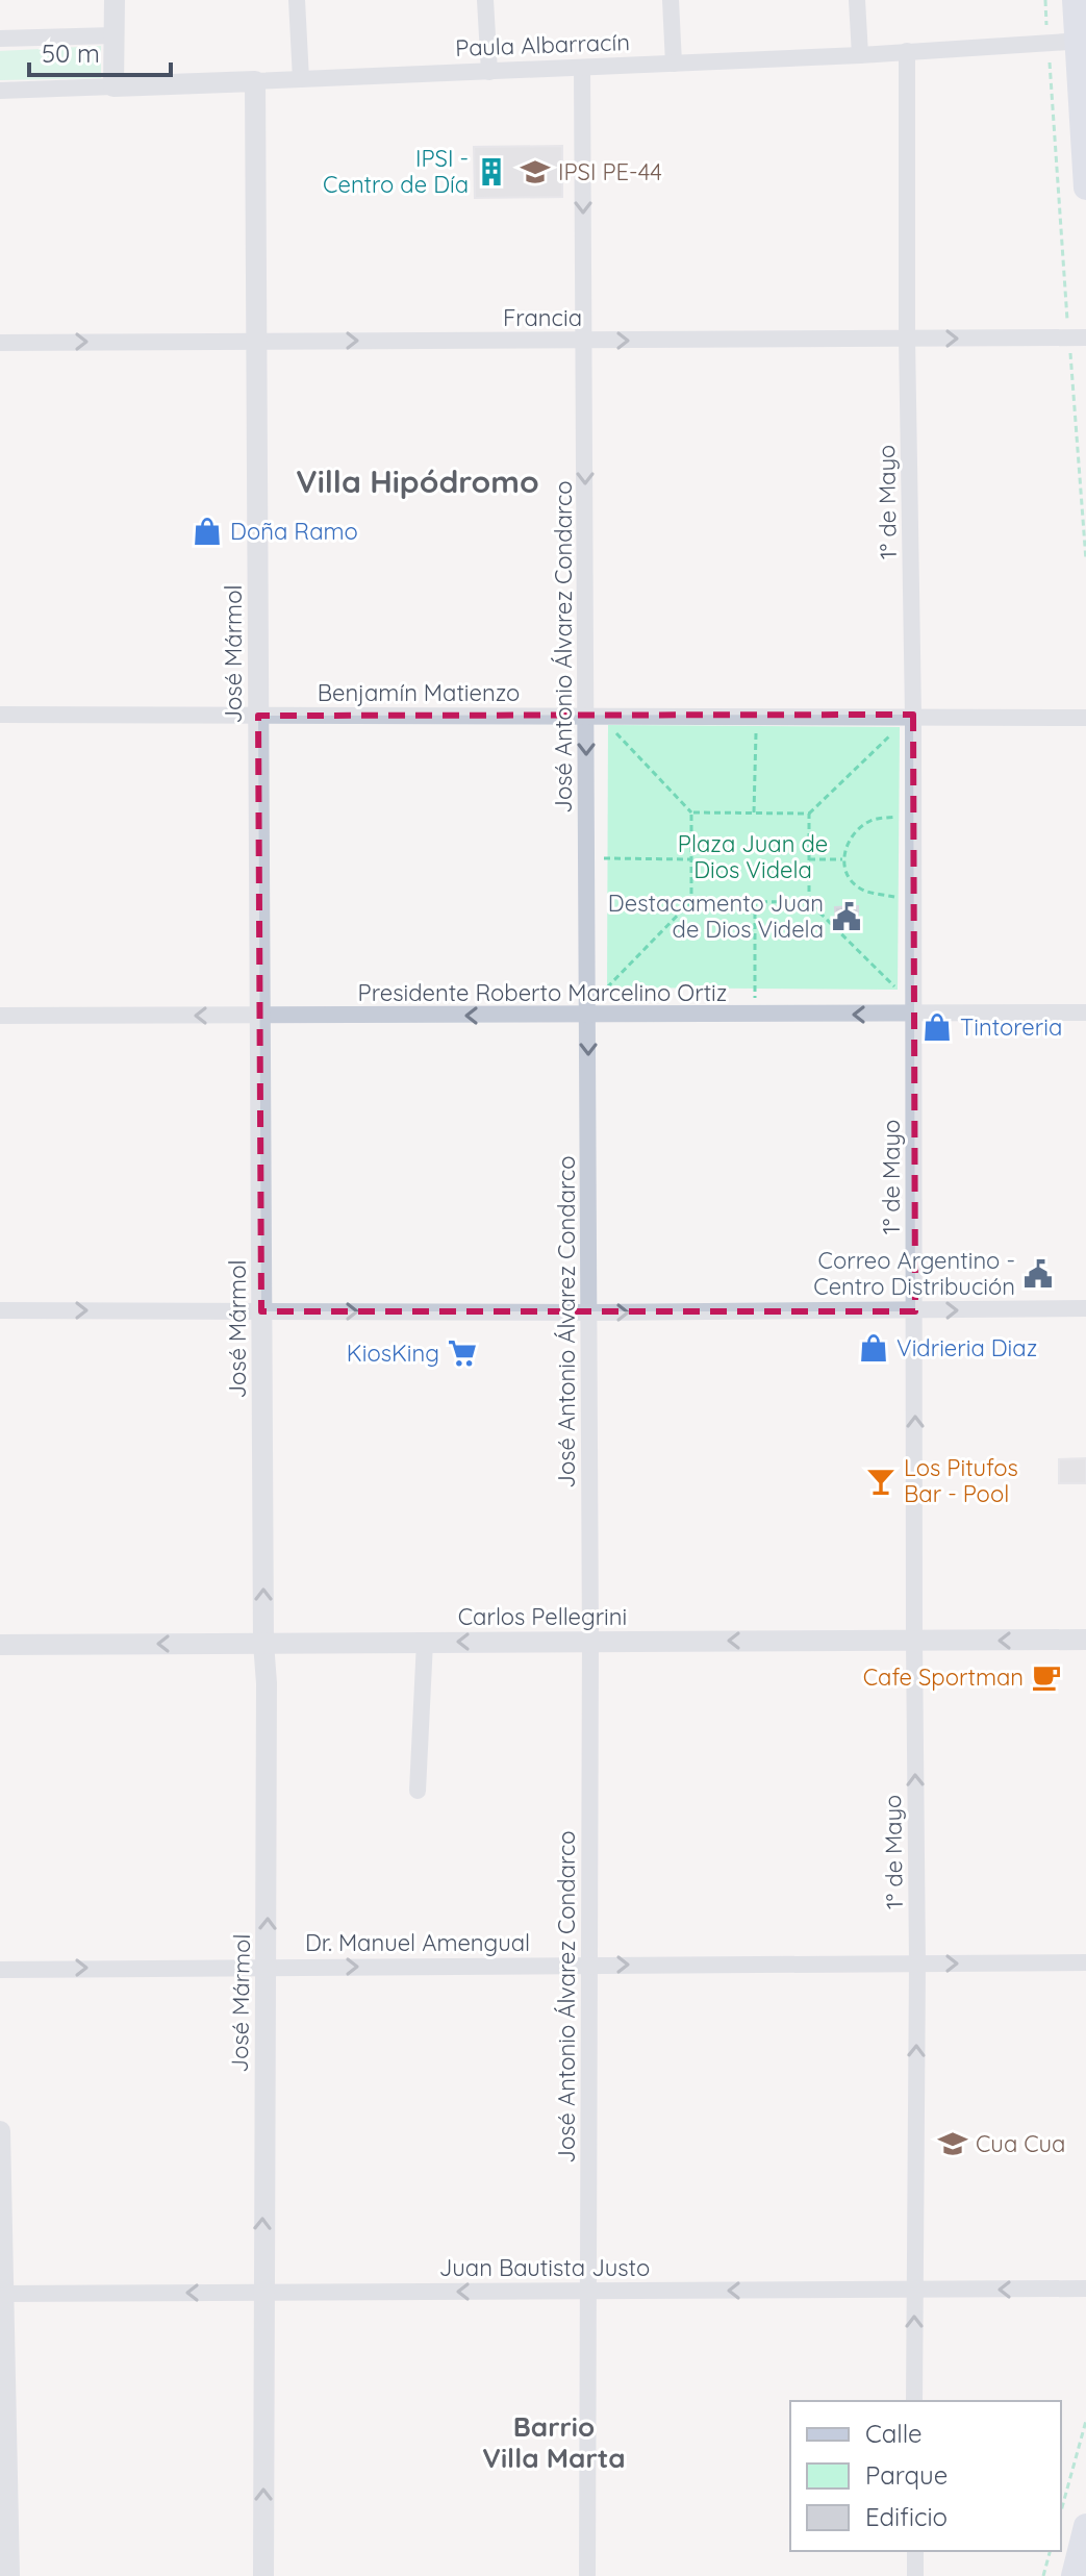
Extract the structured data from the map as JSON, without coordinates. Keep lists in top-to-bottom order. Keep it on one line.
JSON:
{"streets":{"street":["Paula Albarracín","Francia","1° de Mayo","José Antonio Álvarez Condarco","José Mármol","Benjamín Matienzo","Presidente Roberto Marcelino Ortiz","Carlos Pellegrini","Dr. Manuel Amengual","Juan Bautista Justo"]},"crossings":[["Paula Albarracín","1° de Mayo"],["Paula Albarracín","José Antonio Álvarez Condarco"],["Paula Albarracín","José Mármol"],["Francia","1° de Mayo"],["Francia","José Antonio Álvarez Condarco"],["Francia","José Mármol"],["1° de Mayo","Benjamín Matienzo"],["1° de Mayo","Presidente Roberto Marcelino Ortiz"],["1° de Mayo","Carlos Pellegrini"],["1° de Mayo","Dr. Manuel Amengual"],["1° de Mayo","Juan Bautista Justo"],["José Antonio Álvarez Condarco","Benjamín Matienzo"],["José Antonio Álvarez Condarco","Presidente Roberto Marcelino Ortiz"],["José Antonio Álvarez Condarco","Carlos Pellegrini"],["José Antonio Álvarez Condarco","Dr. Manuel Amengual"],["José Antonio Álvarez Condarco","Juan Bautista Justo"],["José Mármol","Benjamín Matienzo"],["José Mármol","Presidente Roberto Marcelino Ortiz"],["José Mármol","Carlos Pellegrini"],["José Mármol","Dr. Manuel Amengual"],["José Mármol","Juan Bautista Justo"]],"one_way":["Francia","1° de Mayo","José Antonio Álvarez Condarco","José Mármol","Presidente Roberto Marcelino Ortiz","Carlos Pellegrini","Dr. Manuel Amengual","Juan Bautista Justo"],"districts":["Villa Hipódromo","Barrio Villa Marta"],"parks":["Plaza Juan de Dios Videla"],"places":{"building":["IPSI - Centro de Día"],"school or university":["IPSI PE-44","Cua Cua"],"shop":["Doña Ramo","Tintoreria","Vidrieria Diaz"],"public building":["Destacamento Juan de Dios Videla","Correo Argentino - Centro Distribución"],"supermarket":["KiosKing"],"bar":["Los Pitufos Bar - Pool"],"cafe":["Cafe Sportman"]},"legend":["Calle","Parque","Edificio"],"scale_bar":"50 m"}
